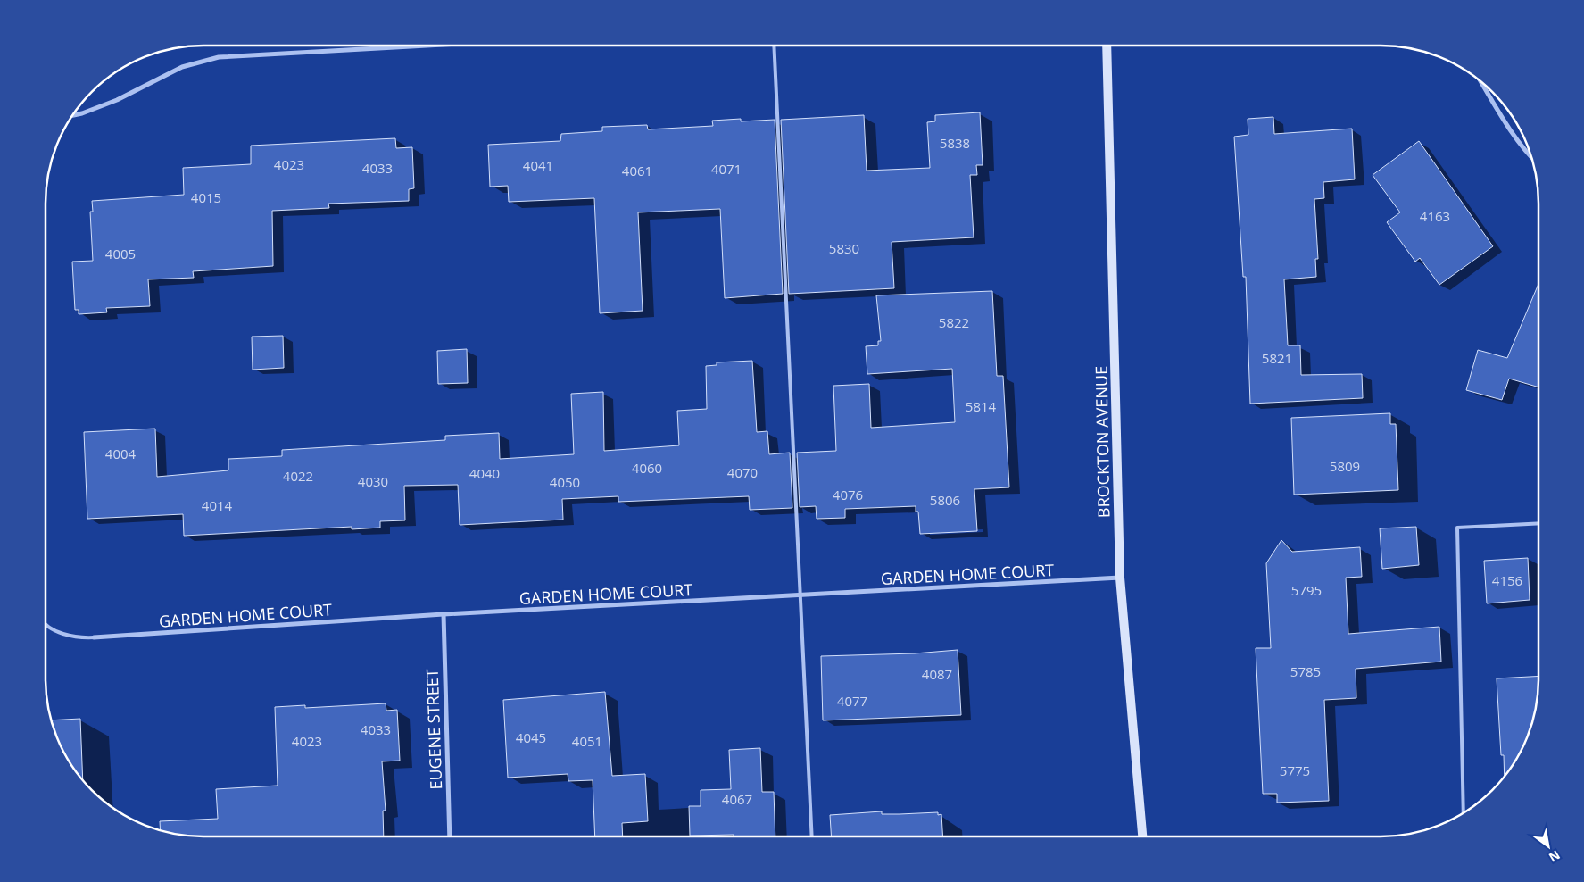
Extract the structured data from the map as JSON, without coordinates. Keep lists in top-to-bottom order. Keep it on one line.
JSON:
{"streets":{"main road":["BROCKTON AVENUE"],"street":["GARDEN HOME COURT","EUGENE STREET"]},"crossings":[["BROCKTON AVENUE","GARDEN HOME COURT"],["GARDEN HOME COURT","EUGENE STREET"]],"house_numbers":["5838","4023","4041","4033","4071","4061","4015","4163","5830","4005","5822","5821","5814","4004","5809","4060","4070","4040","4022","4030","4050","4076","5806","4014","4156","5795","5785","4087","4077","4033","4045","4023","4051","5775","4067"],"north":"bottom right"}
